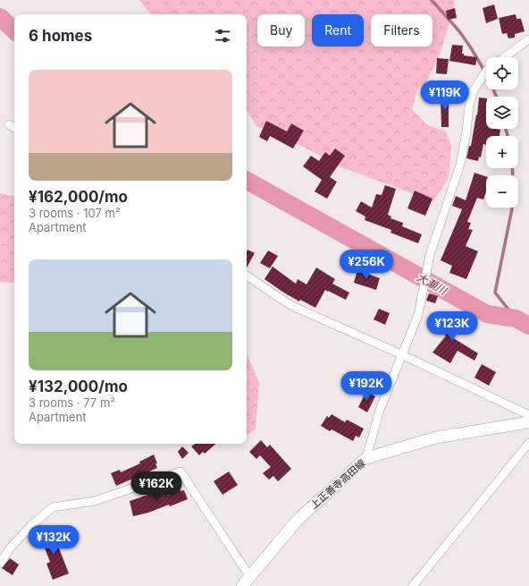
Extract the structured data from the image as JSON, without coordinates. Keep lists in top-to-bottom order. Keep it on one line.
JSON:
{"streets":{"main road":["上正善寺高田線"]},"water":["大瀬川"],"page":{"chip":["Buy","Rent","Filters"],"heading":"6 homes","map_buttons":["+","−"],"list":[{"name":"¥162,000/mo","note":"3 rooms · 107 m² · Apartment"},{"name":"¥132,000/mo","note":"3 rooms · 77 m² · Apartment"}],"price":["¥119K","¥256K","¥123K","¥192K","¥162K","¥132K"]}}
